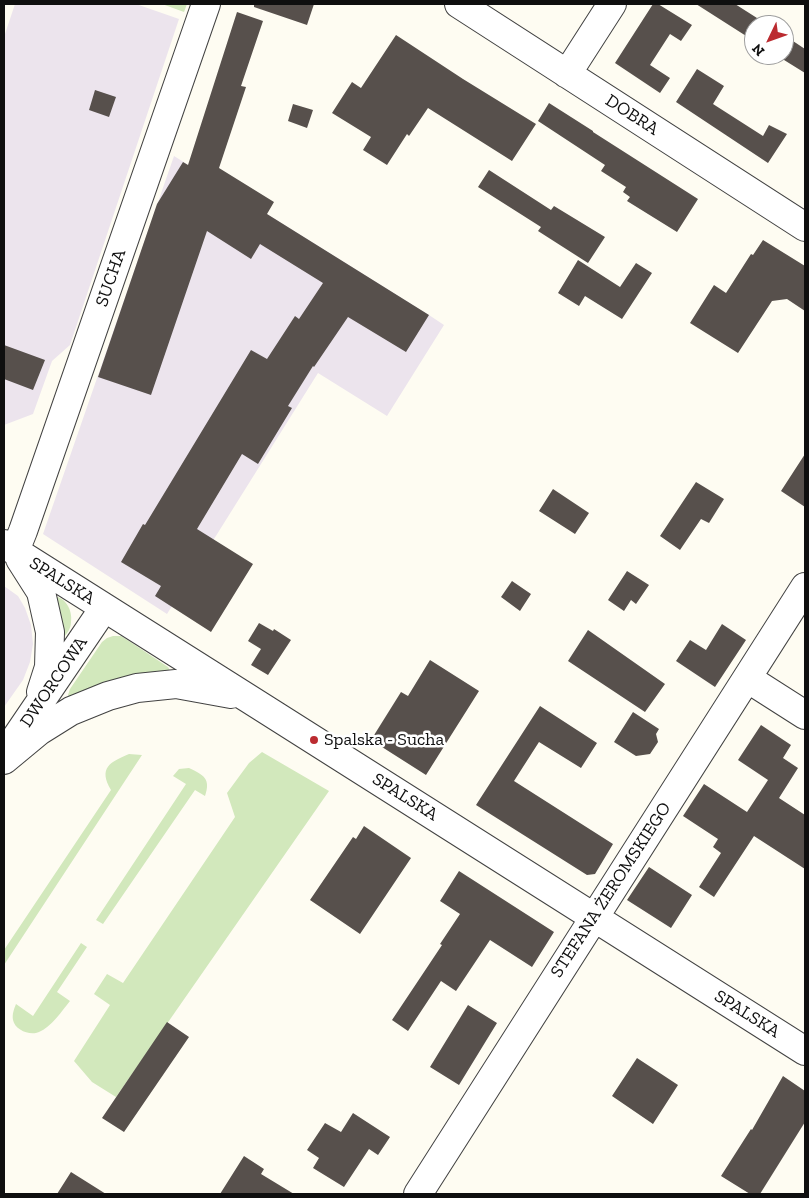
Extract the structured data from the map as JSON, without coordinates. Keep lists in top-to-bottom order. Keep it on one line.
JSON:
{"streets":{"street":["DOBRA","SUCHA","SPALSKA","DWORCOWA","STEFANA ŻEROMSKIEGO"]},"crossings":[["SUCHA","SPALSKA"],["SPALSKA","DWORCOWA"],["SPALSKA","STEFANA ŻEROMSKIEGO"]],"places":["Spalska - Sucha"],"north":"bottom left"}
